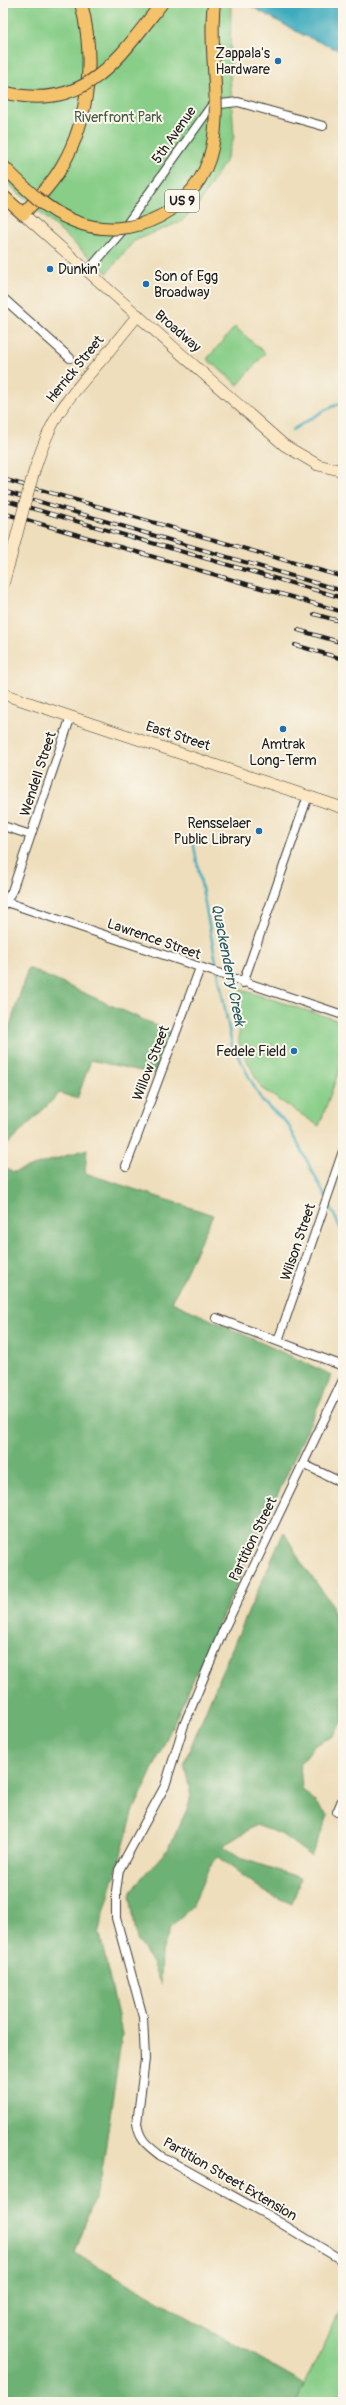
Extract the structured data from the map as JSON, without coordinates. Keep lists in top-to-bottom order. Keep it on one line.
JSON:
{"streets":{"main road":["US 9","Broadway"],"street":["5th Avenue","Herrick Street","East Street","Wendell Street","Lawrence Street","Willow Street","Wilson Street","Partition Street","Partition Street Extension"]},"crossings":[["5th Avenue","Broadway"],["Broadway","Herrick Street"],["East Street","Wendell Street"],["Wendell Street","Lawrence Street"],["Lawrence Street","Willow Street"],["Partition Street","Partition Street Extension"]],"water":["Quackenderry Creek"],"parks":["Riverfront Park"],"places":["Zappala's Hardware","Dunkin'","Son of Egg Broadway","Amtrak Long-Term","Rensselaer Public Library","Fedele Field"]}
